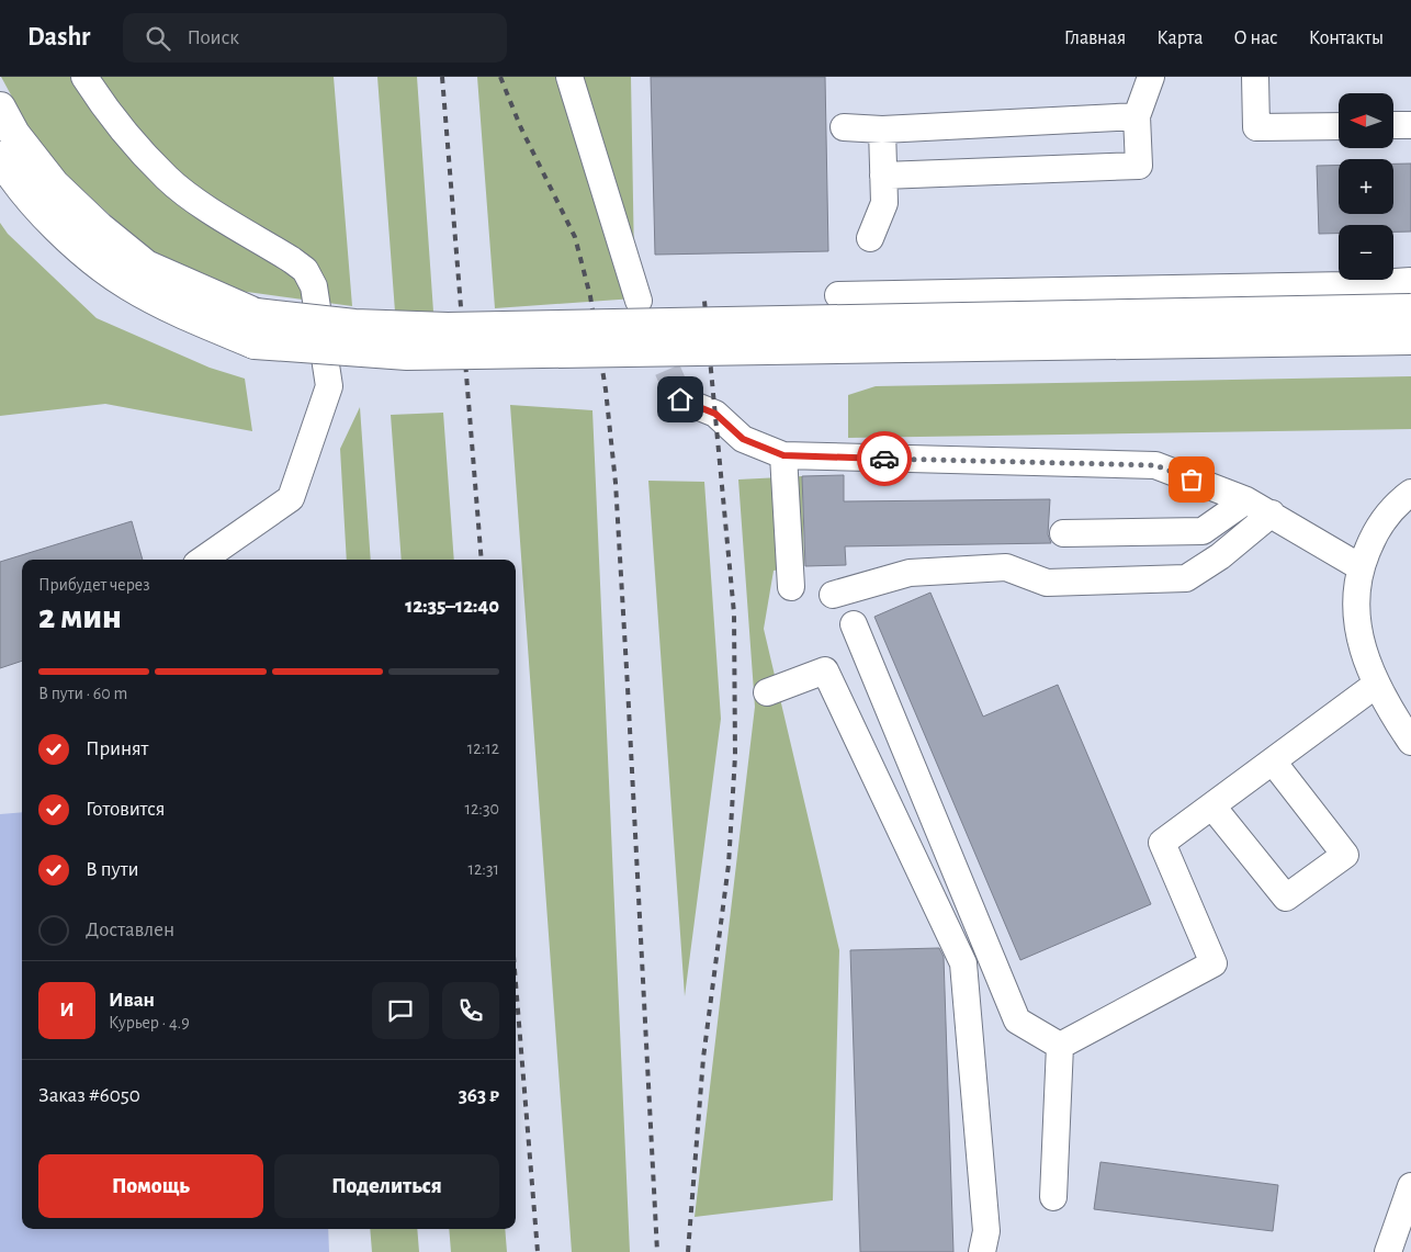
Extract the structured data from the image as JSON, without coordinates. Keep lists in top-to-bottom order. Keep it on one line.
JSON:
{"north":"left","page":{"header":"Dashr","search":"Поиск","nav":["Главная","Карта","О нас","Контакты"],"map_buttons":["+","−"],"heading":["2 мин","Прибудет через","12:35–12:40"],"panel":["Иван","Курьер · 4.9","Заказ #6050","363 ₽"],"bar":"В пути · 60 m","list":[["Принят","12:12"],["Готовится","12:30"],["В пути","12:31"],"Доставлен"],"round":"И","buttons":["Помощь","Поделиться"]}}
